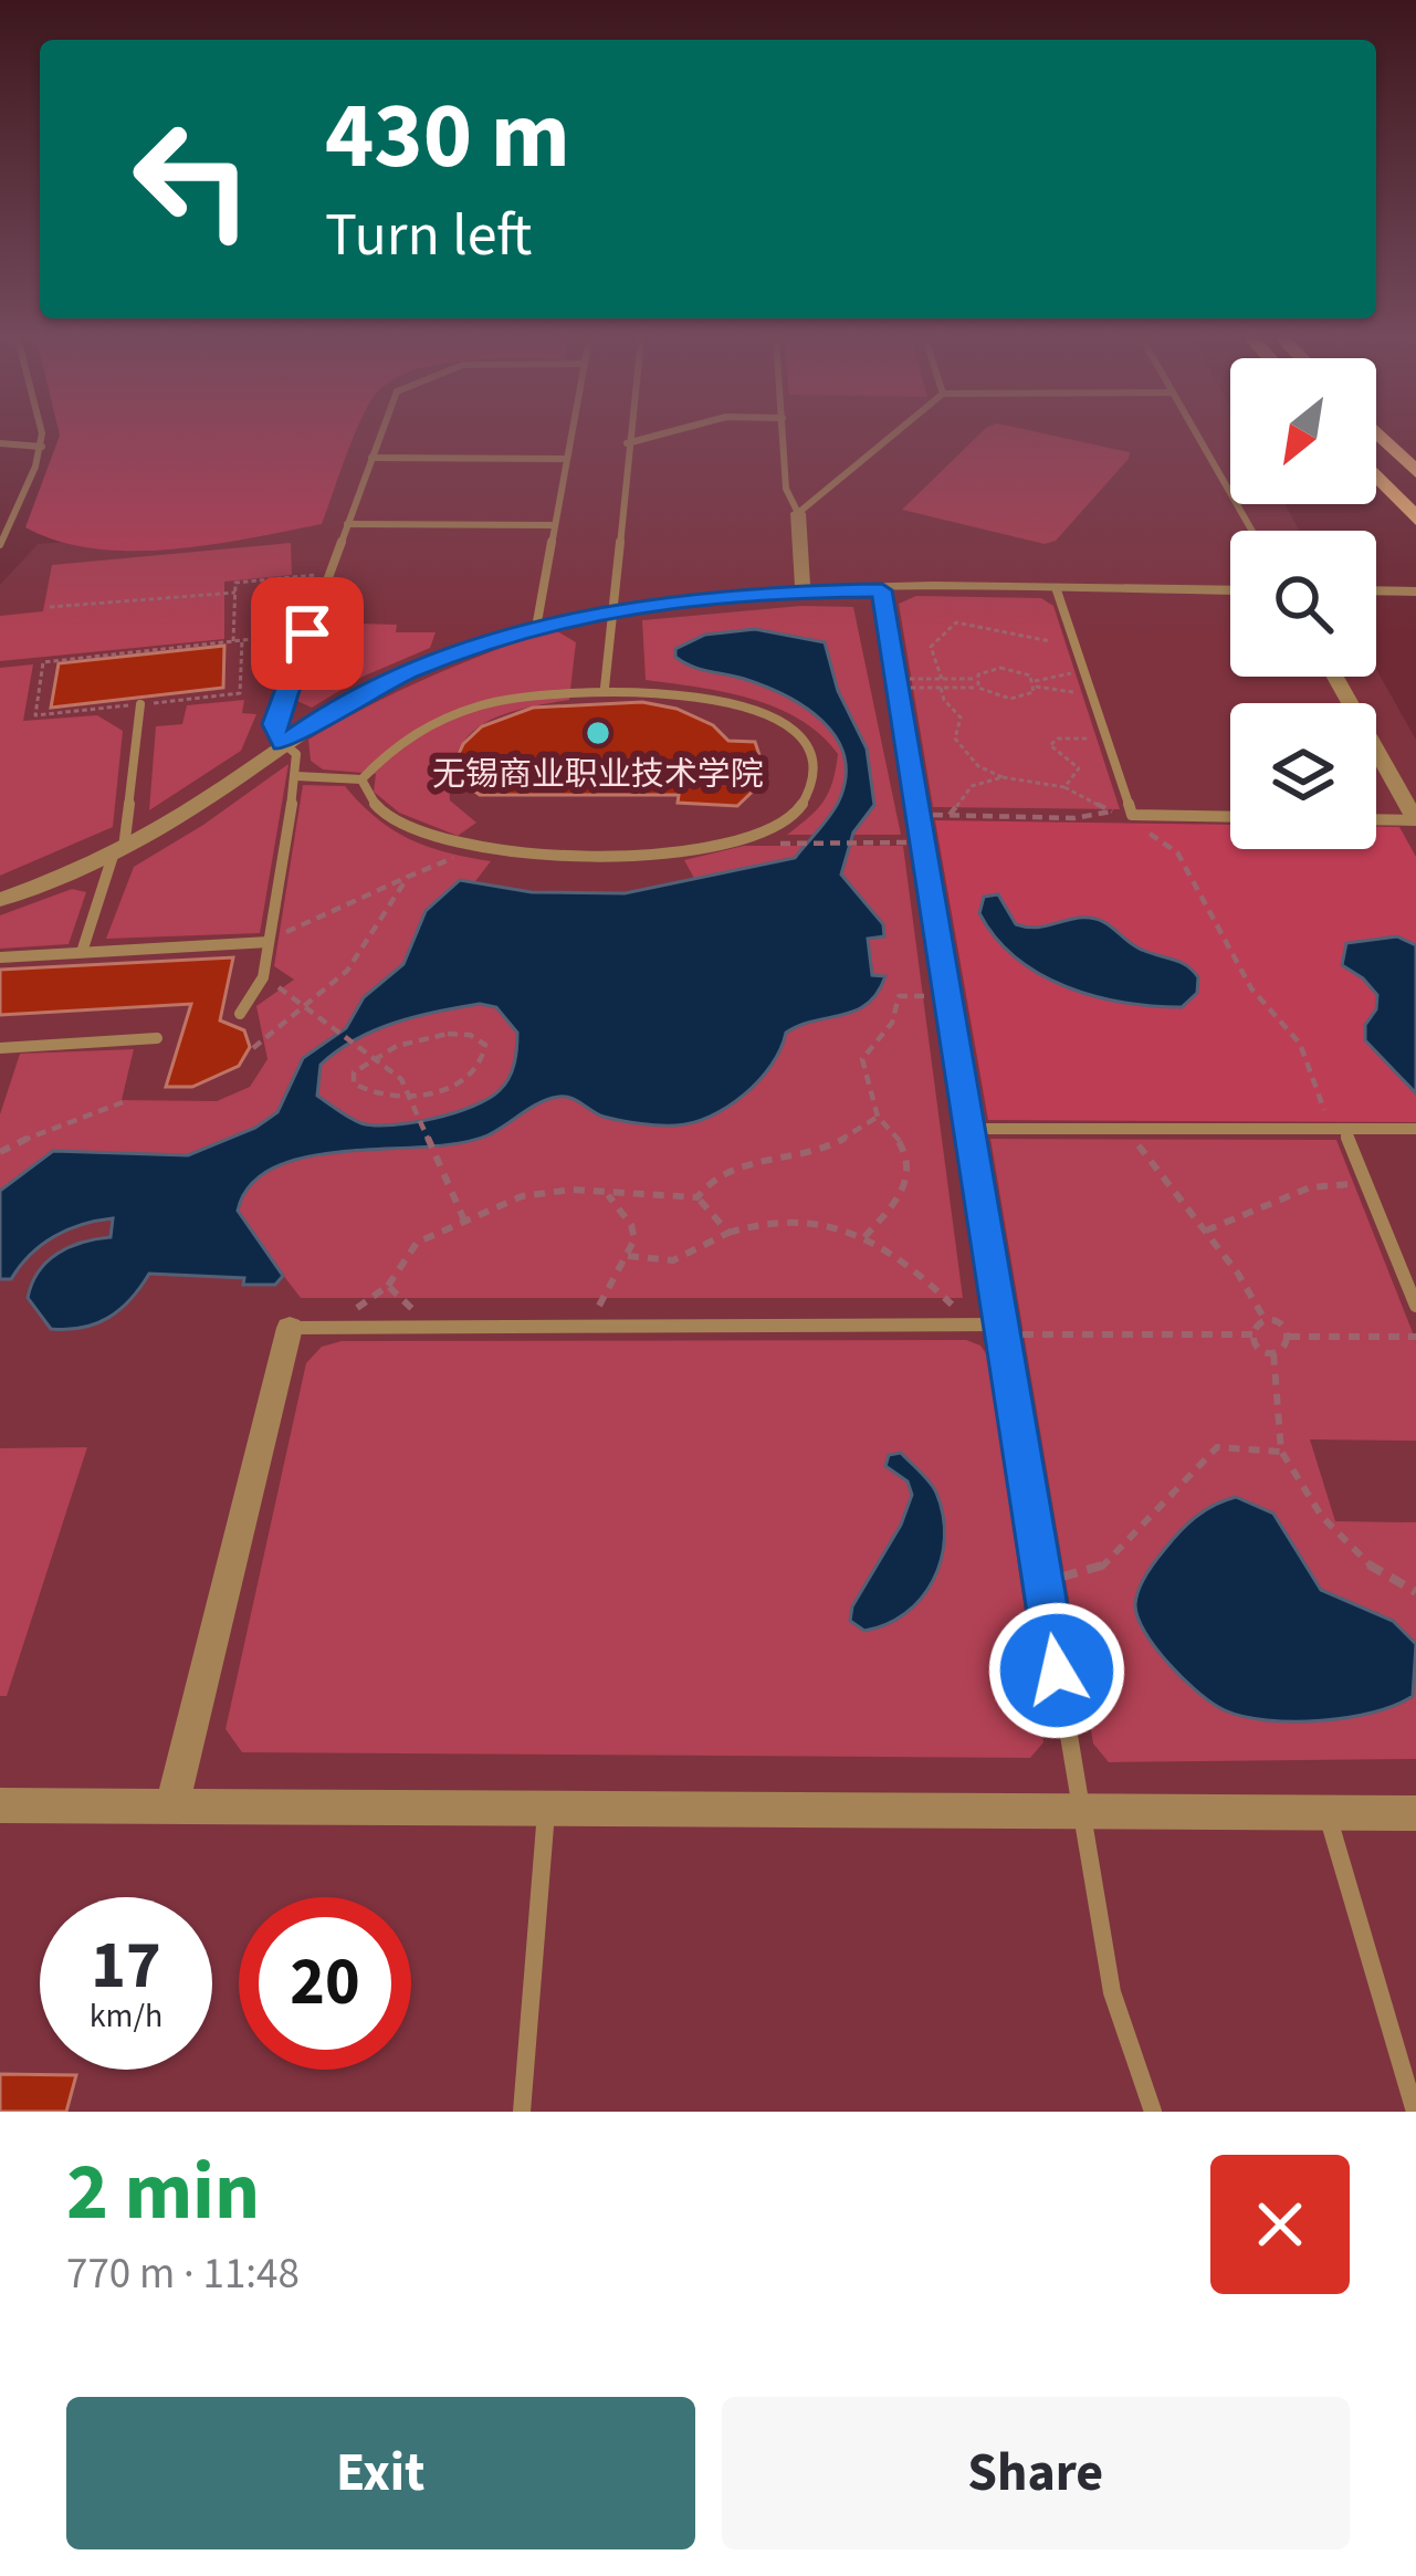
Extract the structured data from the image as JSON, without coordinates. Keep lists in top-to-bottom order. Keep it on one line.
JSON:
{"places":["无锡商业职业技术学院"],"north":"bottom left","page":{"turn":["430 m","Turn left"],"speed":"17 km/h","limit":"20","heading":["2 min","770 m · 11:48"],"buttons":["Exit","Share"]}}
